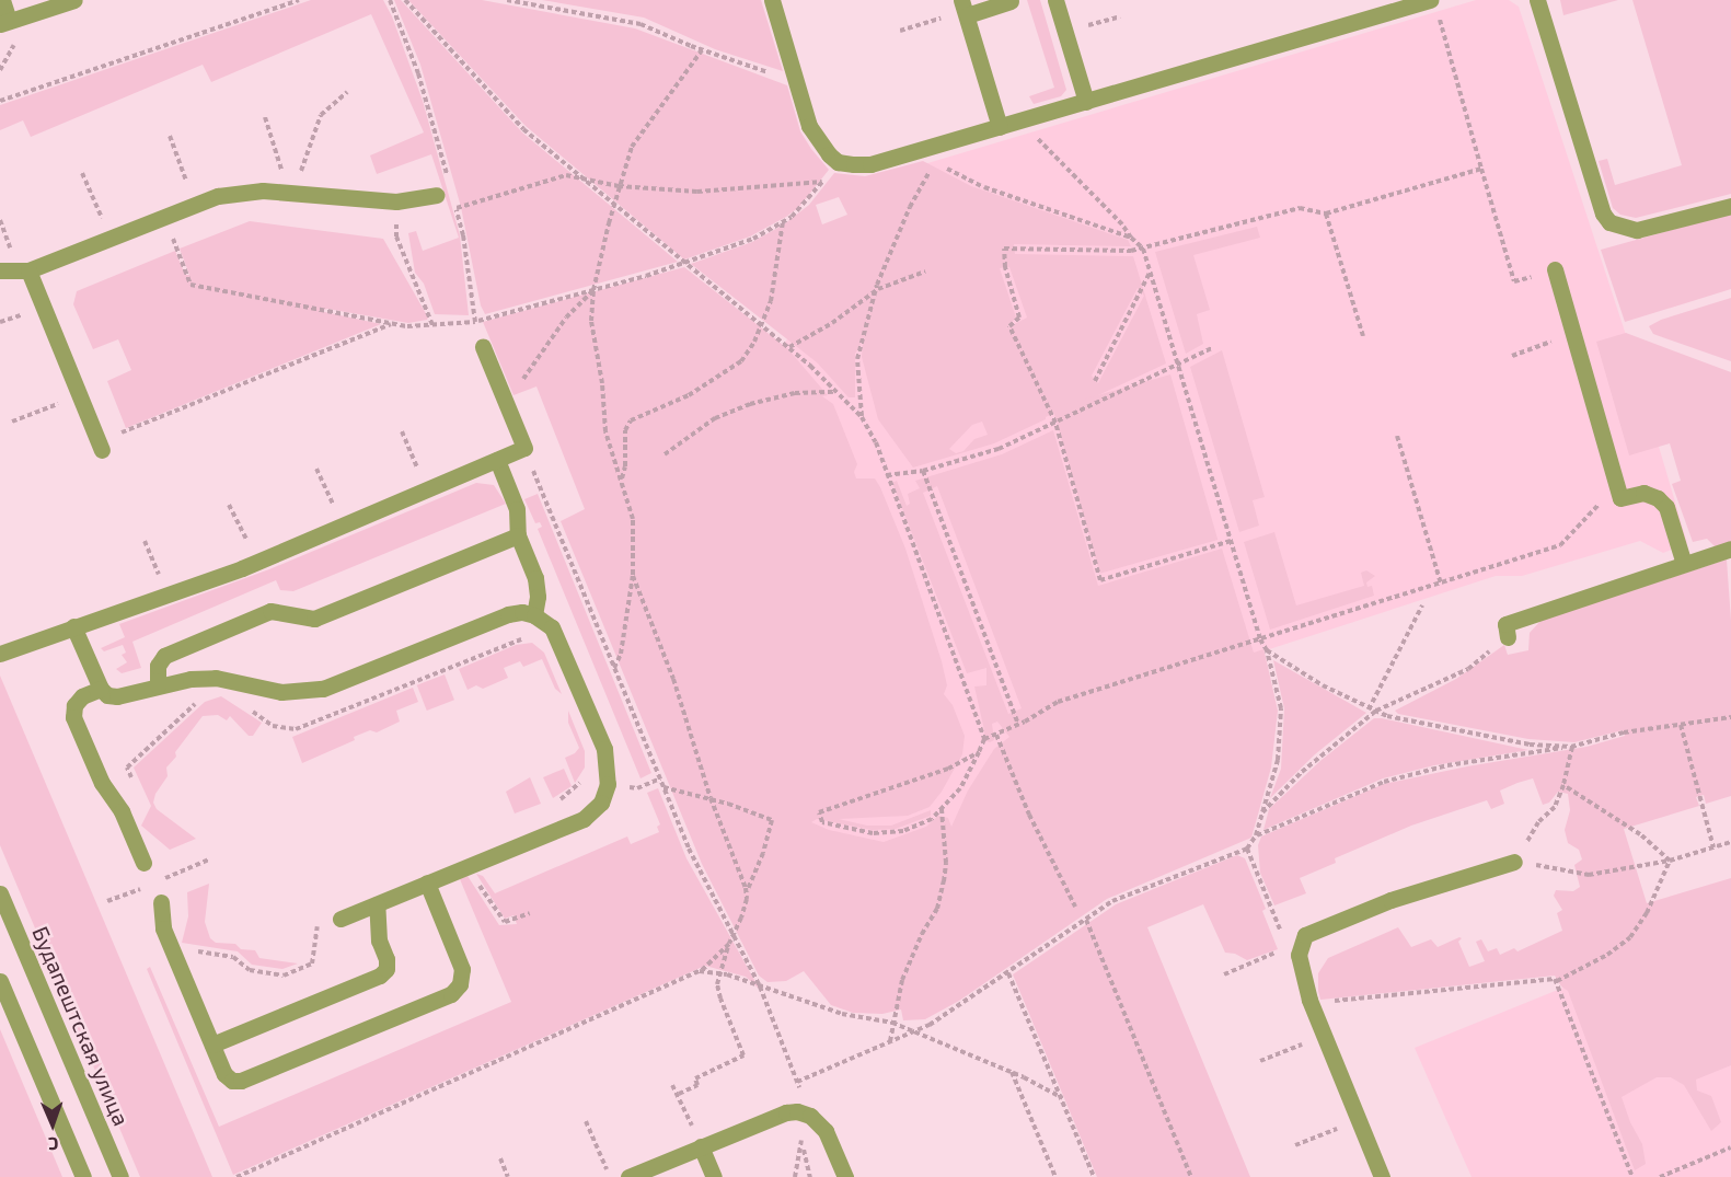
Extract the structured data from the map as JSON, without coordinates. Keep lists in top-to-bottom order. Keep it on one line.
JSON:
{"streets":{"street":["Будапештская улица"]},"north":"bottom"}
